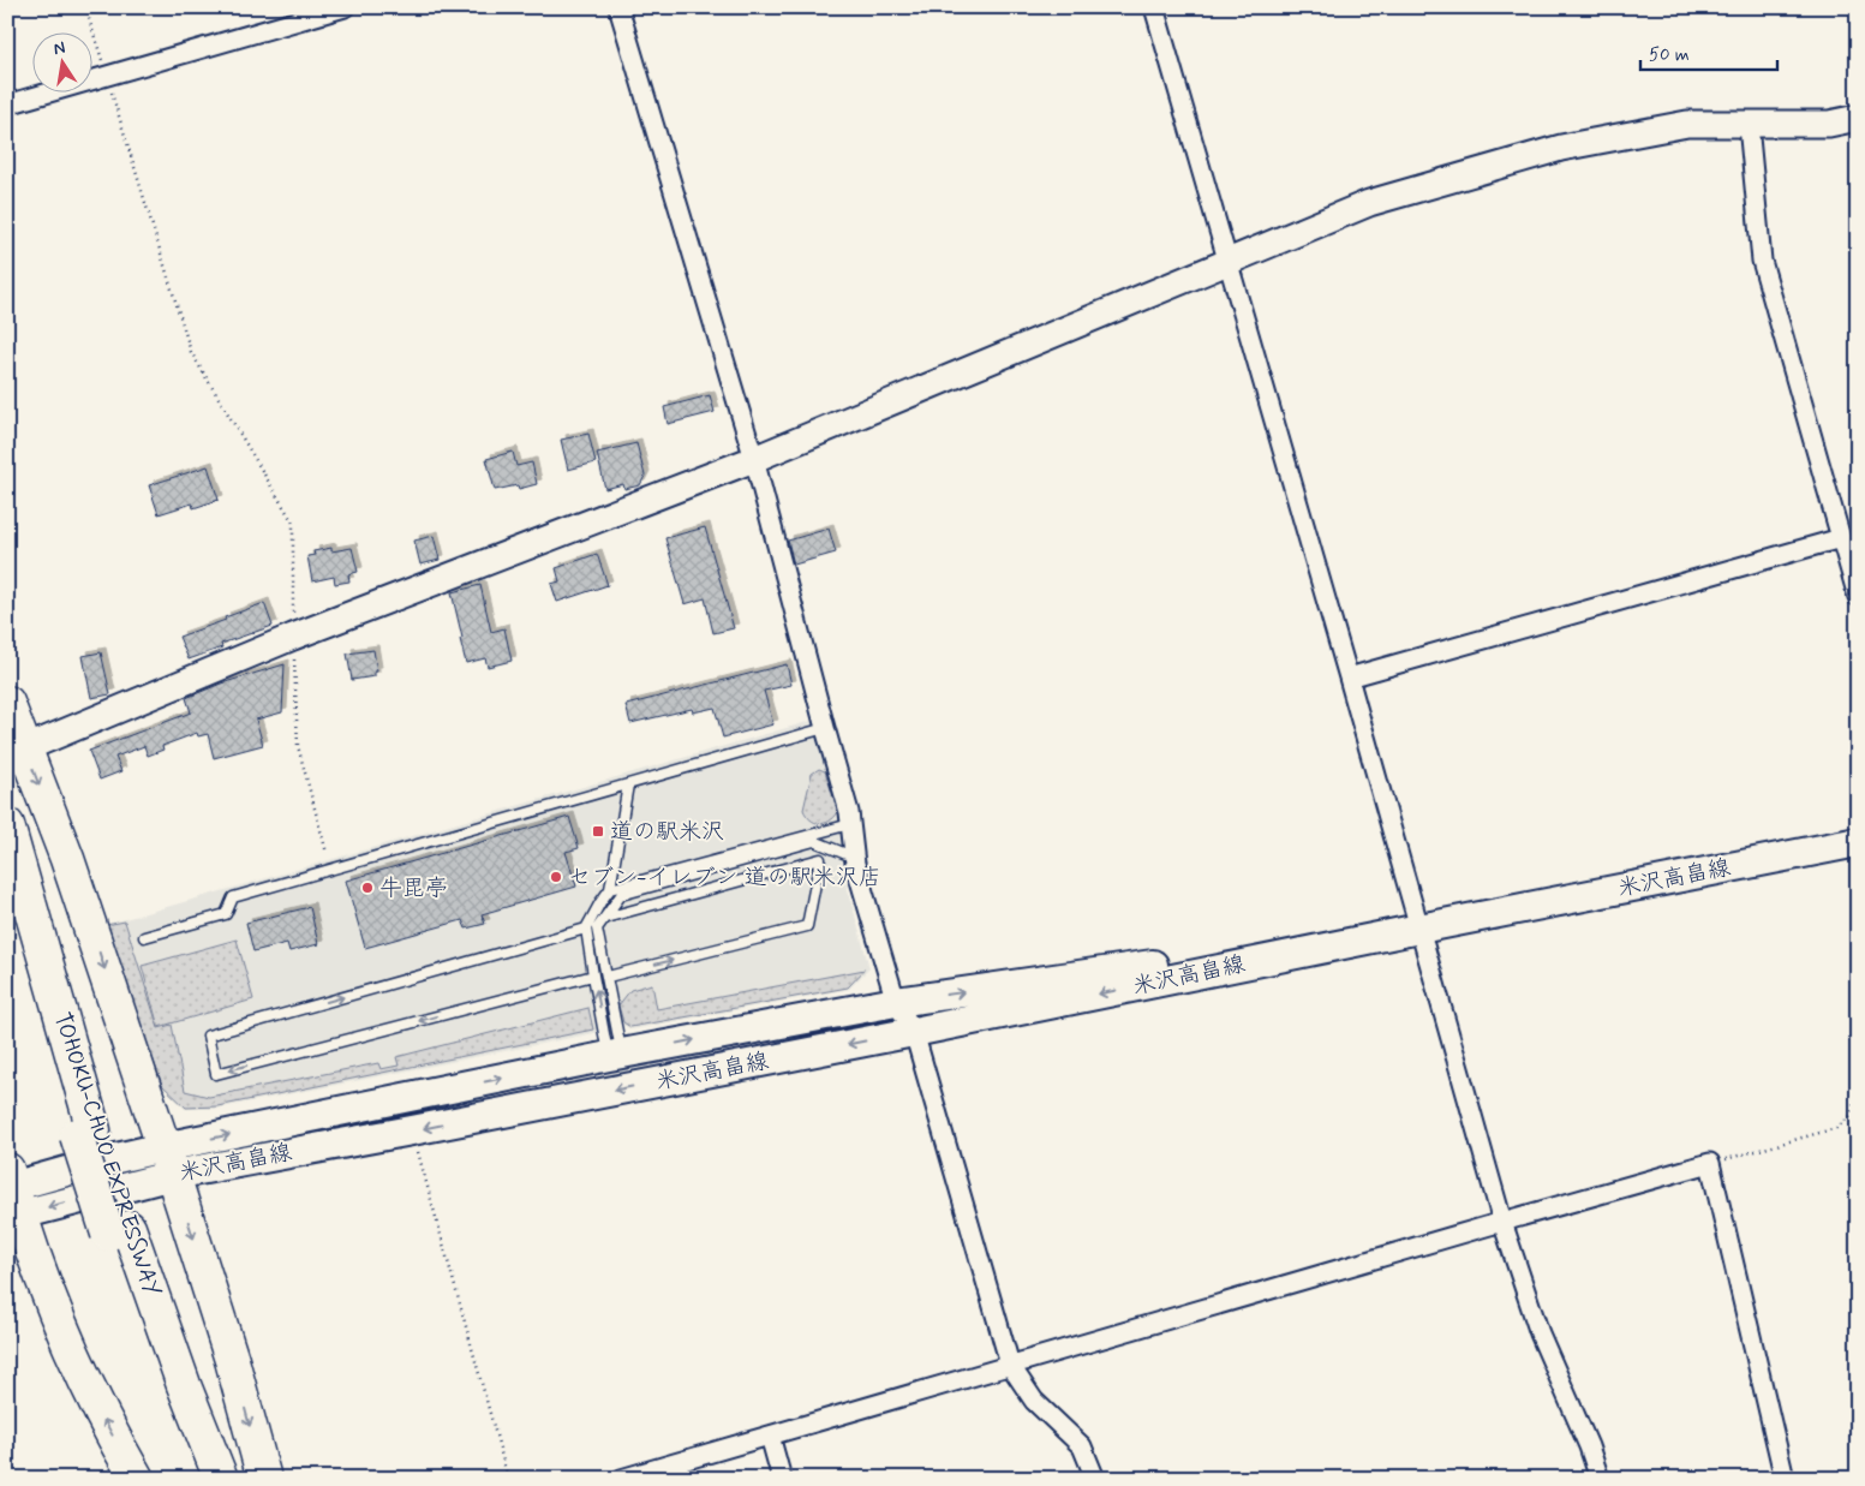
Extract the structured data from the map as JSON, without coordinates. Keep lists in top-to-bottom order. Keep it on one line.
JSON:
{"streets":{"highway":["TOHOKU-CHUO EXPRESSWAY"],"main road":["米沢高畠線"]},"places":{"transit":["道の駅米沢"],"other":["セブン-イレブン 道の駅米沢店","牛毘亭"]},"scale_bar":"50 m","north":"top"}
